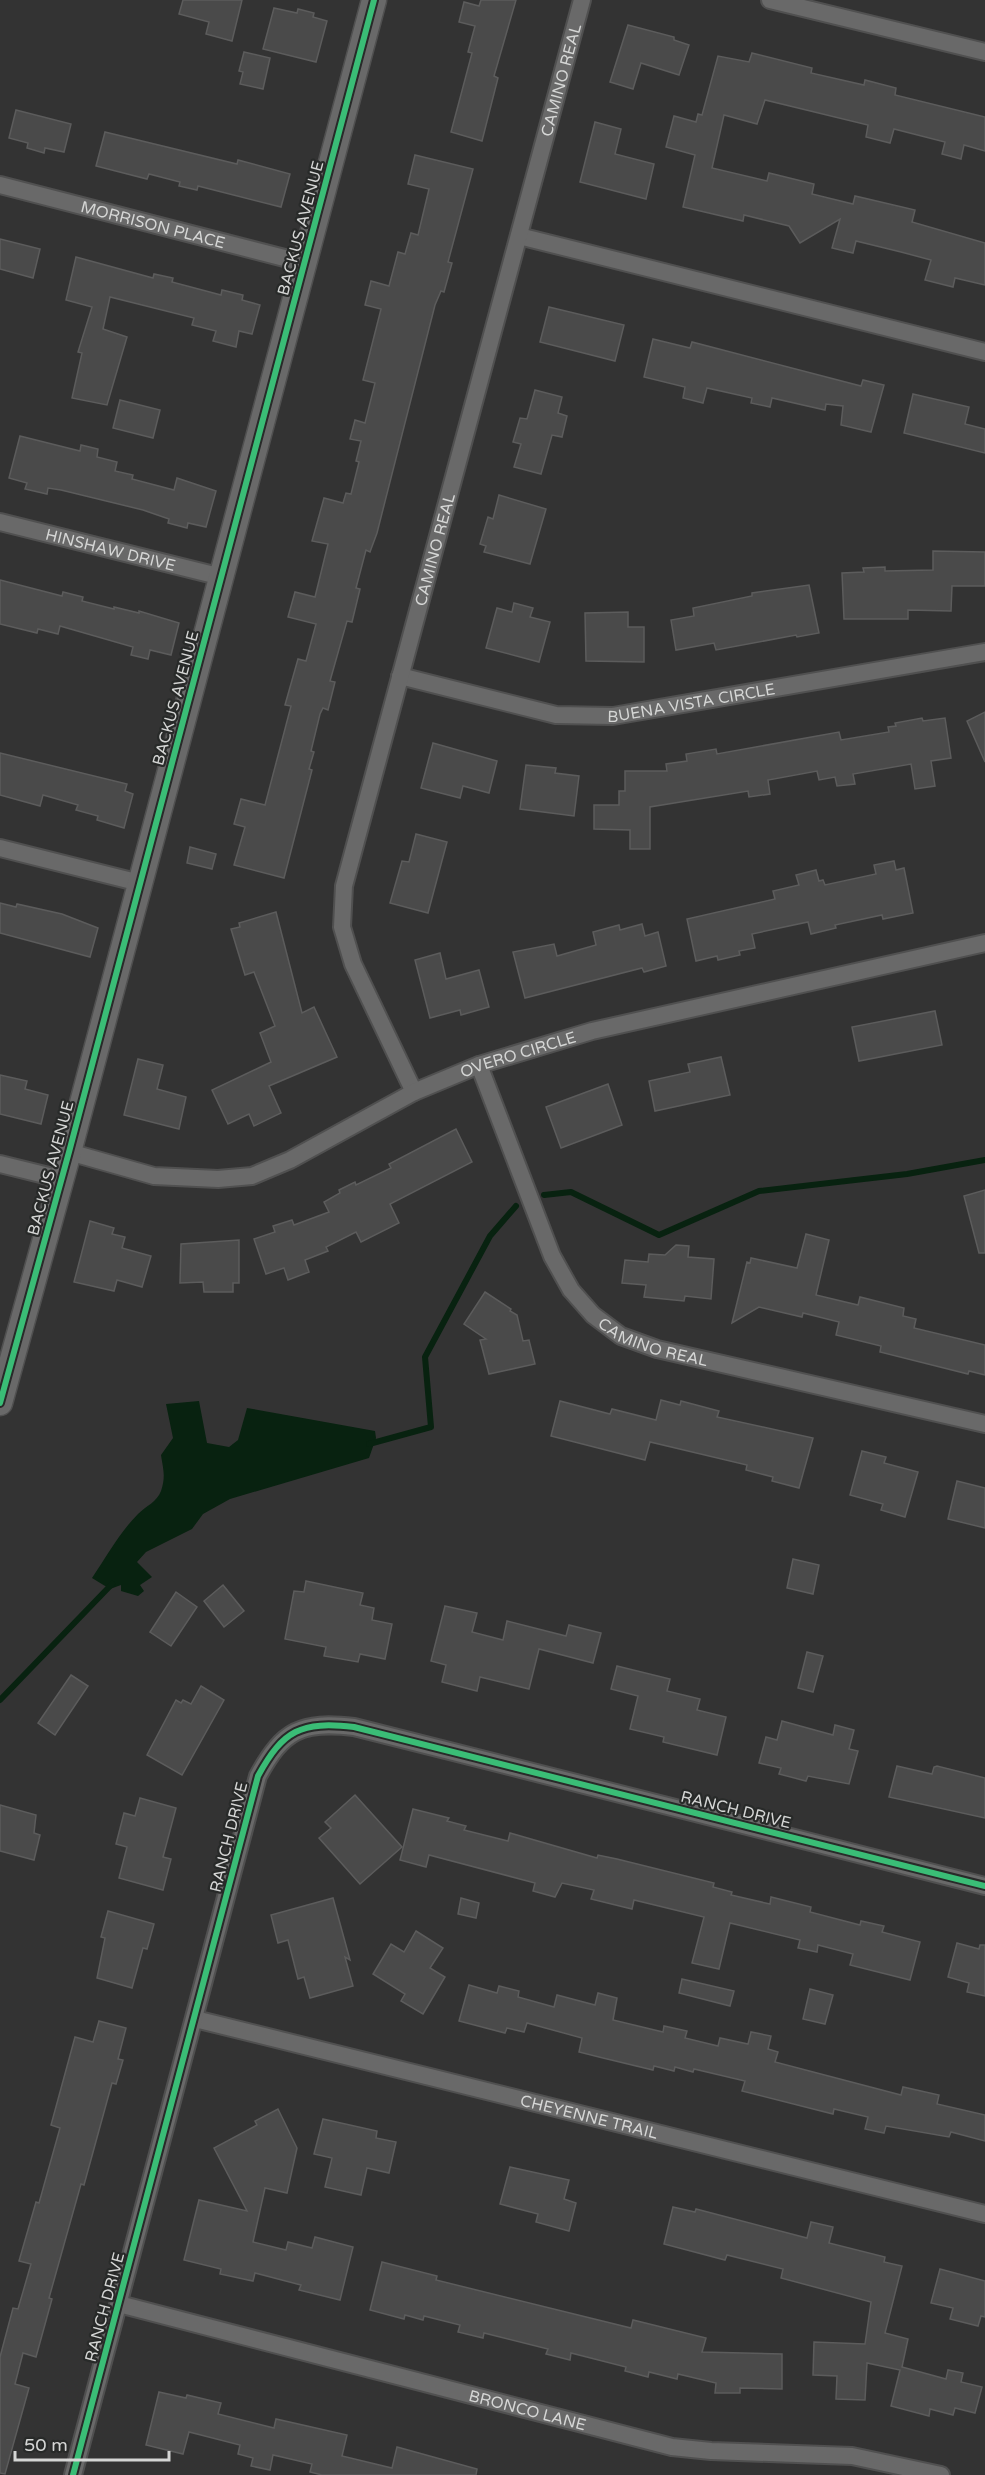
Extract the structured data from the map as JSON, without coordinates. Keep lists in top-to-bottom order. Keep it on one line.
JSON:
{"streets":{"street":["CAMINO REAL","MORRISON PLACE","BACKUS AVENUE","HINSHAW DRIVE","BUENA VISTA CIRCLE","OVERO CIRCLE","RANCH DRIVE","CHEYENNE TRAIL","BRONCO LANE"]},"crossings":[["CAMINO REAL","BUENA VISTA CIRCLE"],["CAMINO REAL","OVERO CIRCLE"],["MORRISON PLACE","BACKUS AVENUE"],["BACKUS AVENUE","HINSHAW DRIVE"],["BACKUS AVENUE","OVERO CIRCLE"],["RANCH DRIVE","CHEYENNE TRAIL"],["RANCH DRIVE","BRONCO LANE"]],"scale_bar":"50 m"}
